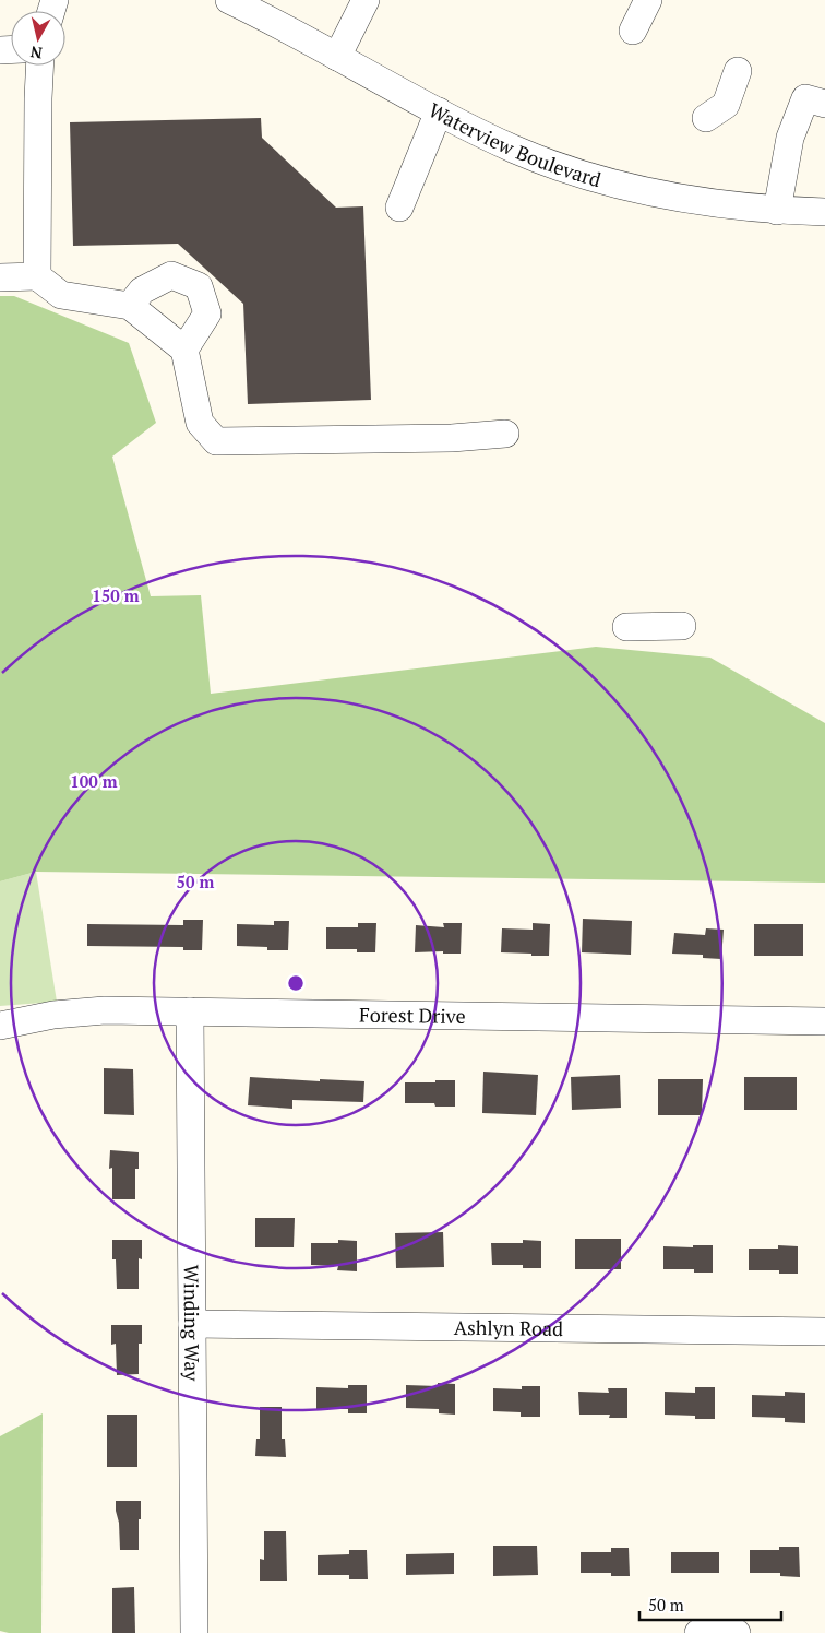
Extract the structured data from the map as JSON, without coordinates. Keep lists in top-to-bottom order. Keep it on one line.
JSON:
{"streets":{"street":["Waterview Boulevard","Forest Drive","Winding Way","Ashlyn Road"]},"crossings":[["Forest Drive","Winding Way"],["Winding Way","Ashlyn Road"]],"scale_bar":"50 m","north":"bottom","rings":["150 m","100 m","50 m"]}
